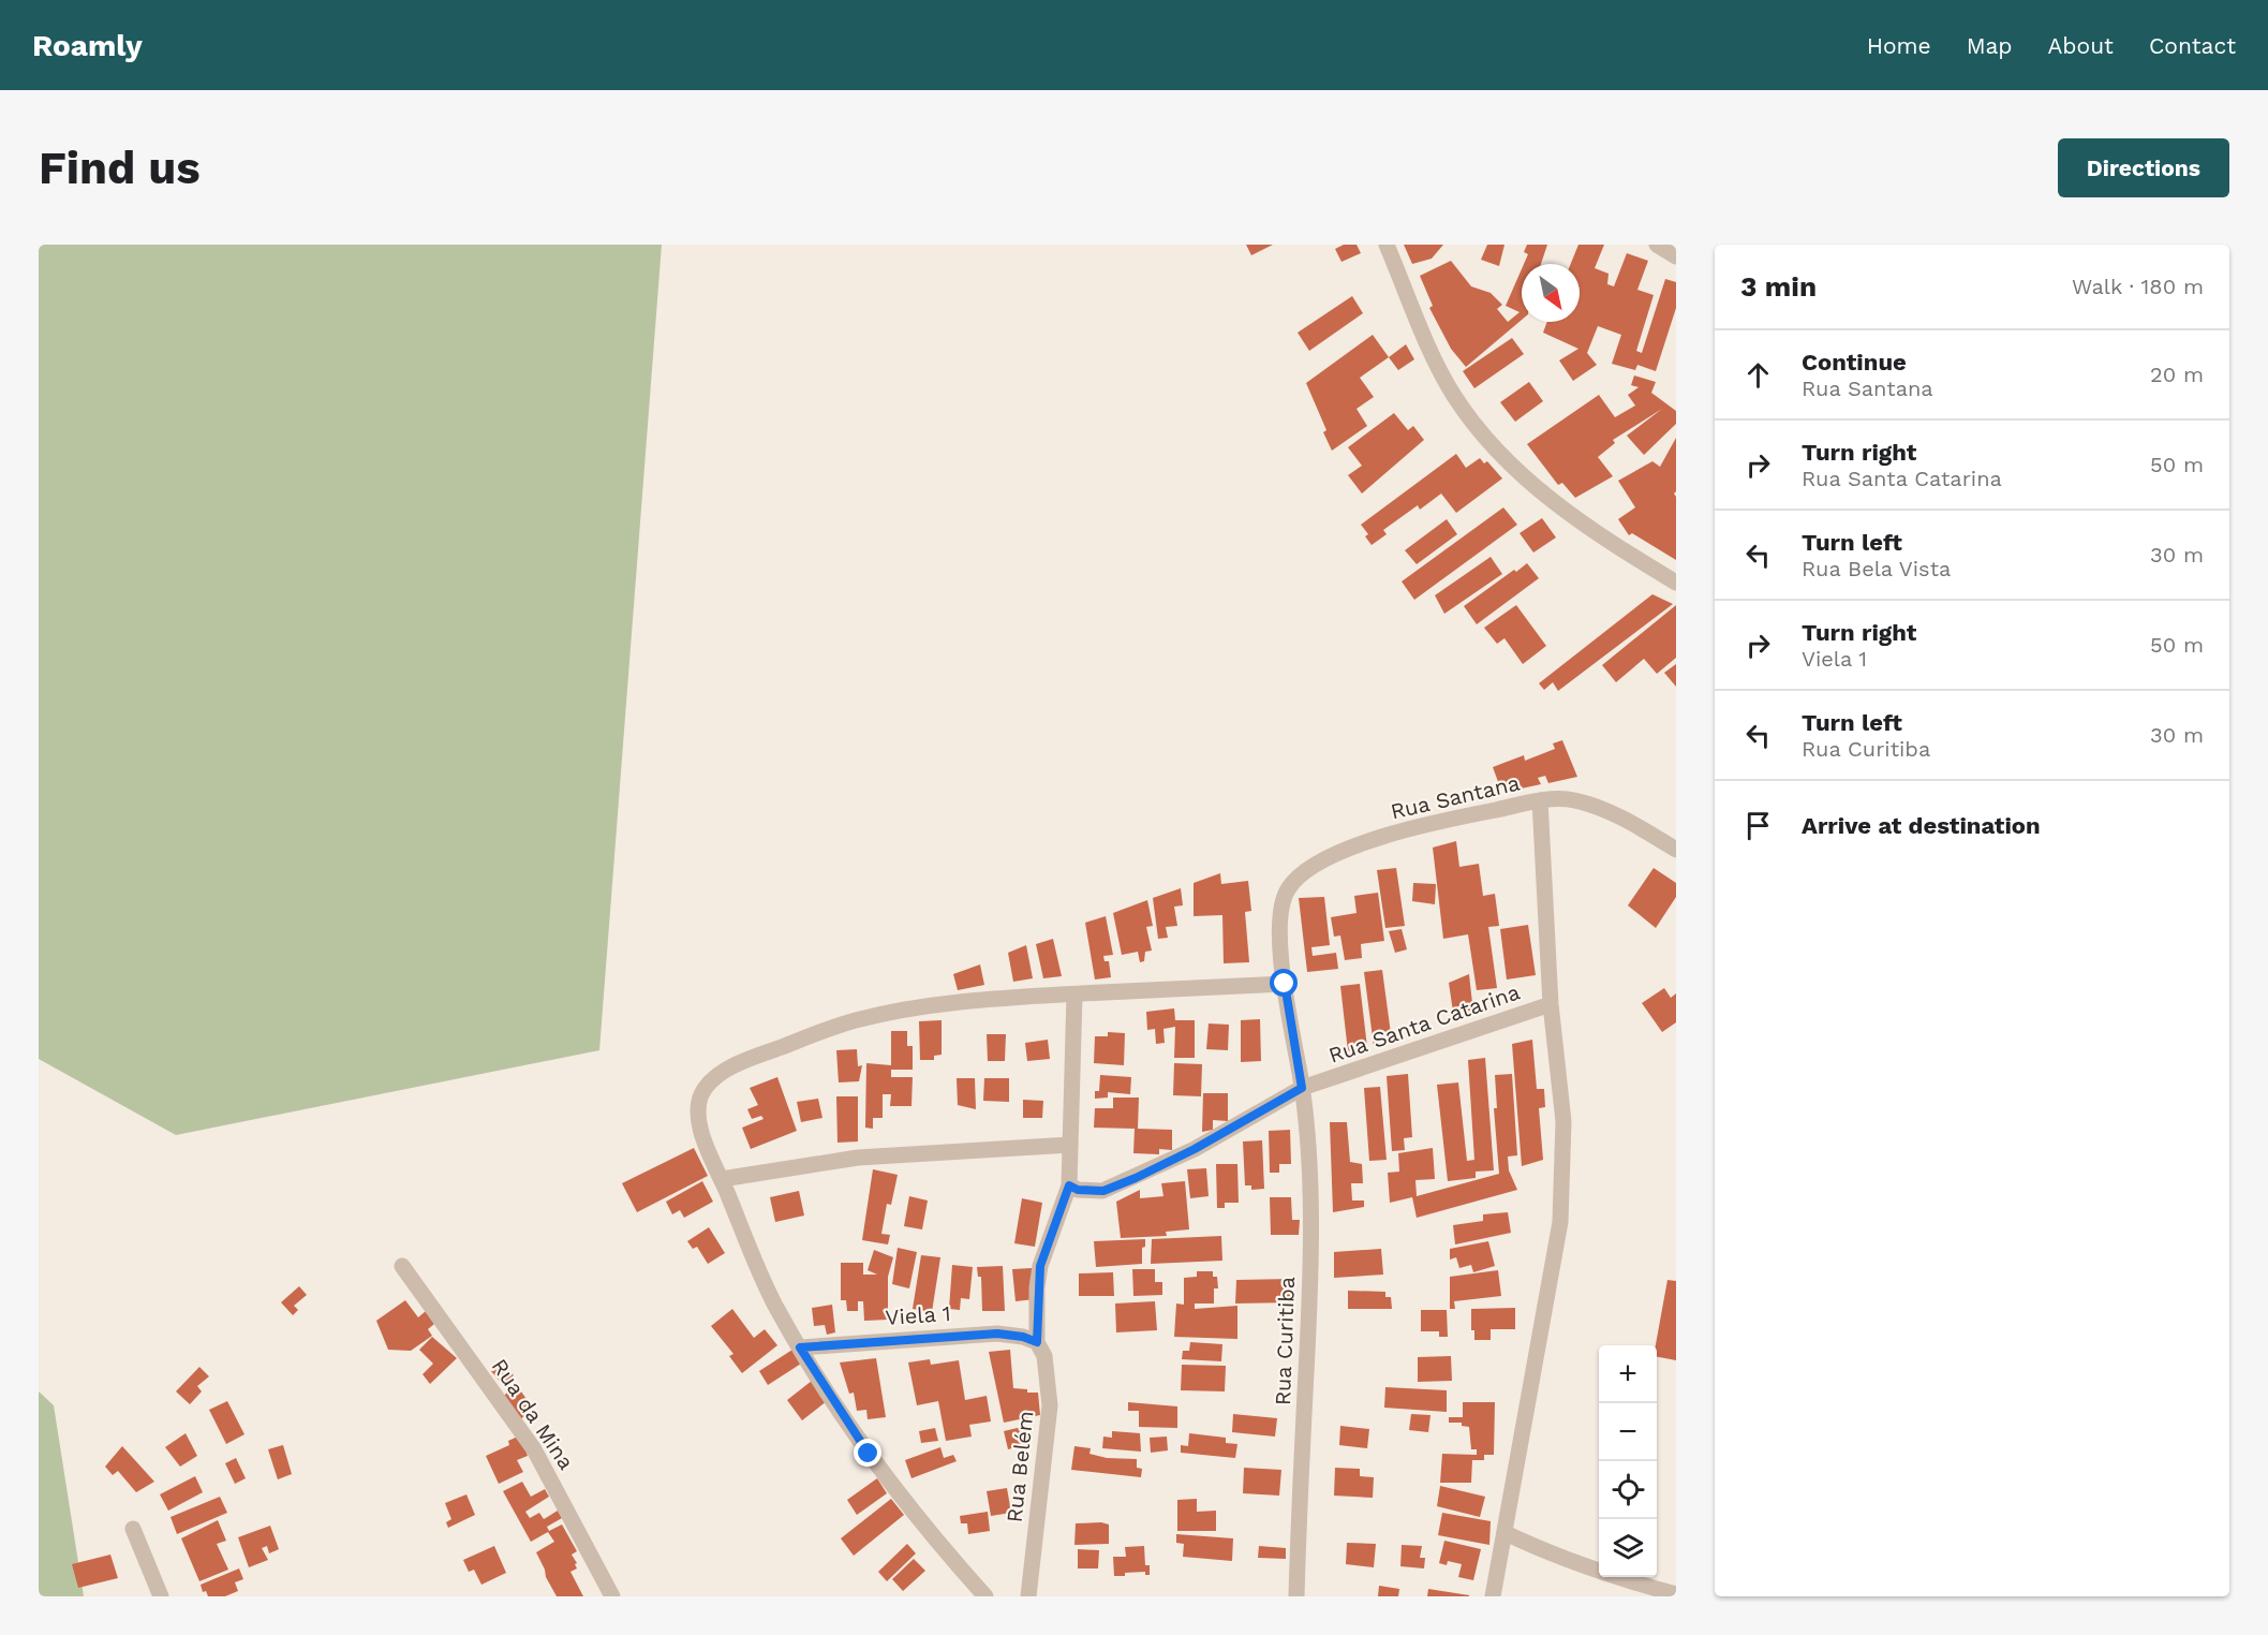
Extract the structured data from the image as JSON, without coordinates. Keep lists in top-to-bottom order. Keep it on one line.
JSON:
{"streets":{"street":["Rua Santana","Rua Santa Catarina","Viela 1","Rua Curitiba","Rua da Mina","Rua Belém"]},"crossings":[["Rua Santana","Rua Santa Catarina"],["Rua Santana","Rua Curitiba"],["Rua Santa Catarina","Rua Curitiba"],["Rua Santa Catarina","Rua Belém"],["Viela 1","Rua Belém"]],"north":"bottom right","page":{"header":"Roamly","nav":["Home","Map","About","Contact"],"buttons":"Directions","title":"Find us","heading":["3 min","Walk · 180 m"],"list":[["Continue","Rua Santana","20 m"],["Turn right","Rua Santa Catarina","50 m"],["Turn left","Rua Bela Vista","30 m"],["Turn right","Viela 1","50 m"],["Turn left","Rua Curitiba","30 m"],"Arrive at destination"],"map_buttons":["+","−"]}}
